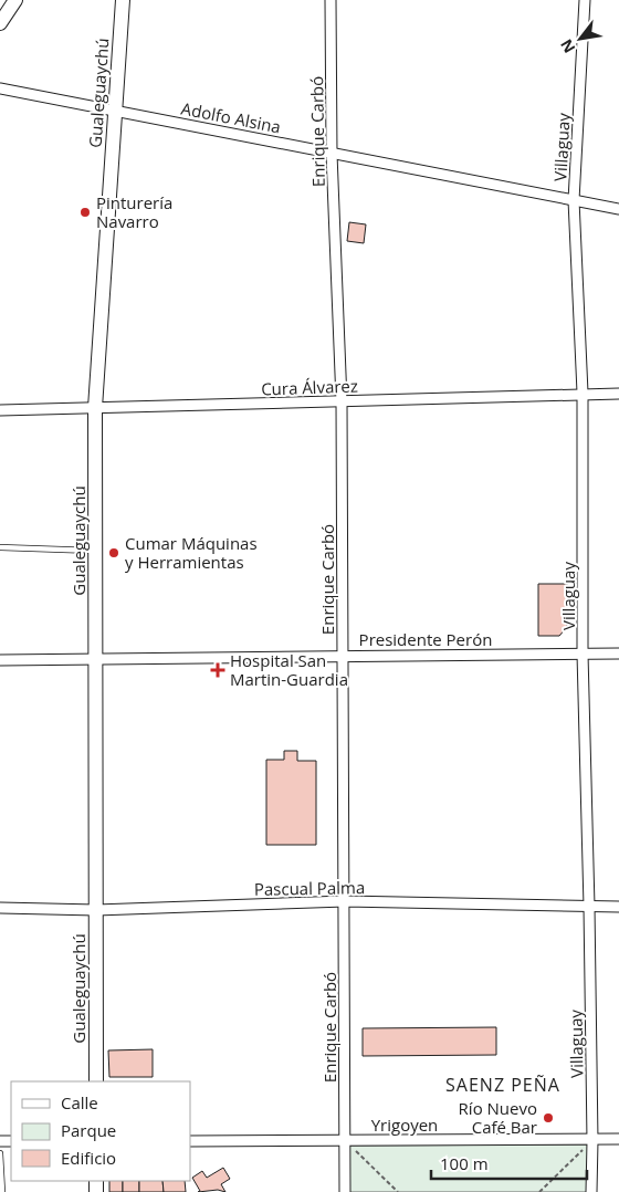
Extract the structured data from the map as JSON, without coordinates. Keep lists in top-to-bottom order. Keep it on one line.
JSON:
{"streets":{"street":["Gualeguaychú","Adolfo Alsina","Enrique Carbó","Villaguay","Cura Álvarez","Presidente Perón","Pascual Palma","Yrigoyen"]},"crossings":[["Gualeguaychú","Adolfo Alsina"],["Gualeguaychú","Cura Álvarez"],["Gualeguaychú","Presidente Perón"],["Gualeguaychú","Pascual Palma"],["Adolfo Alsina","Enrique Carbó"],["Adolfo Alsina","Villaguay"],["Enrique Carbó","Cura Álvarez"],["Enrique Carbó","Presidente Perón"],["Enrique Carbó","Pascual Palma"],["Enrique Carbó","Yrigoyen"],["Villaguay","Cura Álvarez"],["Villaguay","Presidente Perón"],["Villaguay","Pascual Palma"],["Villaguay","Yrigoyen"]],"districts":["SAENZ PEÑA"],"places":{"other":["Pinturería Navarro","Cumar Máquinas y Herramientas","Río Nuevo Café Bar"],"health":["Hospital San Martin-Guardia"]},"legend":["Calle","Parque","Edificio"],"scale_bar":"100 m","north":"bottom left"}
